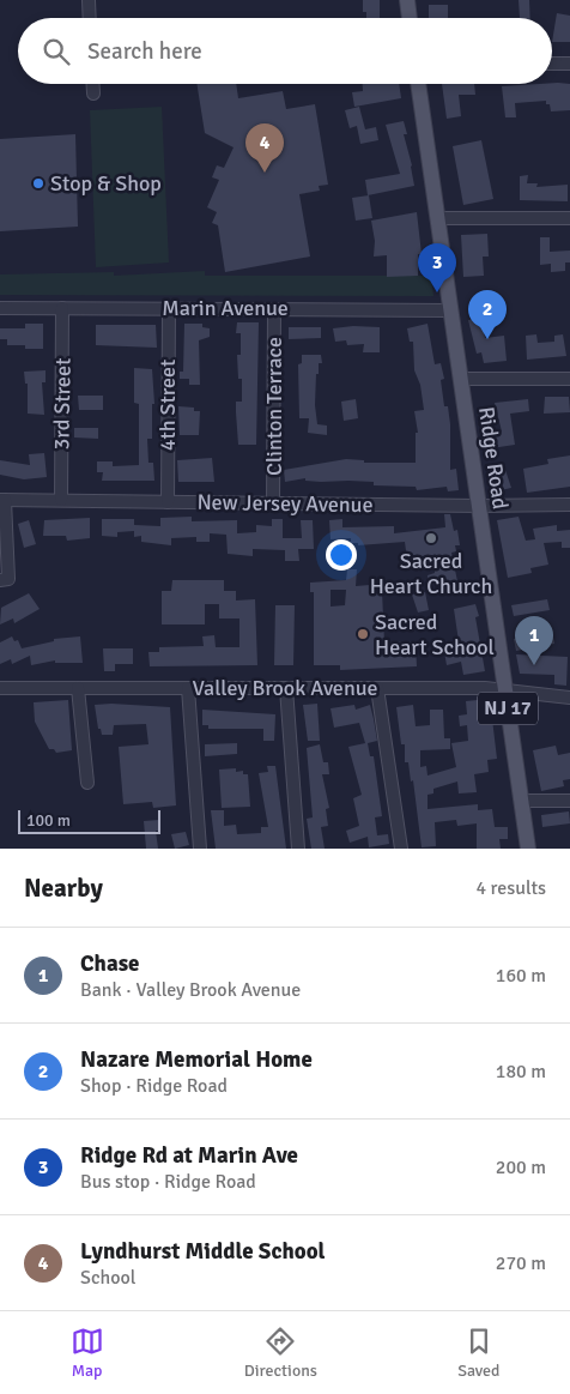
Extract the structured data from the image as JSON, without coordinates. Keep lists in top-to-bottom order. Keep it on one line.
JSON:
{"streets":{"main road":["Ridge Road","NJ 17"],"street":["Marin Avenue","3rd Street","4th Street","Clinton Terrace","New Jersey Avenue","Valley Brook Avenue"]},"crossings":[["Marin Avenue","3rd Street"],["Marin Avenue","4th Street"],["Marin Avenue","Clinton Terrace"],["Marin Avenue","Ridge Road"],["3rd Street","New Jersey Avenue"],["4th Street","New Jersey Avenue"],["Clinton Terrace","New Jersey Avenue"],["Ridge Road","New Jersey Avenue"],["Ridge Road","Valley Brook Avenue"]],"places":["Stop & Shop","Sacred Heart Church","Sacred Heart School"],"scale_bar":"100 m","page":{"search":"Search here","pins":["4","3","2","1"],"scale":"100 m","heading":["Nearby","4 results"],"list":[{"mark":"1","name":"Chase","note":"Bank · Valley Brook Avenue","value":"160 m"},{"mark":"2","name":"Nazare Memorial Home","note":"Shop · Ridge Road","value":"180 m"},{"mark":"3","name":"Ridge Rd at Marin Ave","note":"Bus stop · Ridge Road","value":"200 m"},{"mark":"4","name":"Lyndhurst Middle School","note":"School","value":"270 m"}],"nav":["Map","Directions","Saved"]}}
